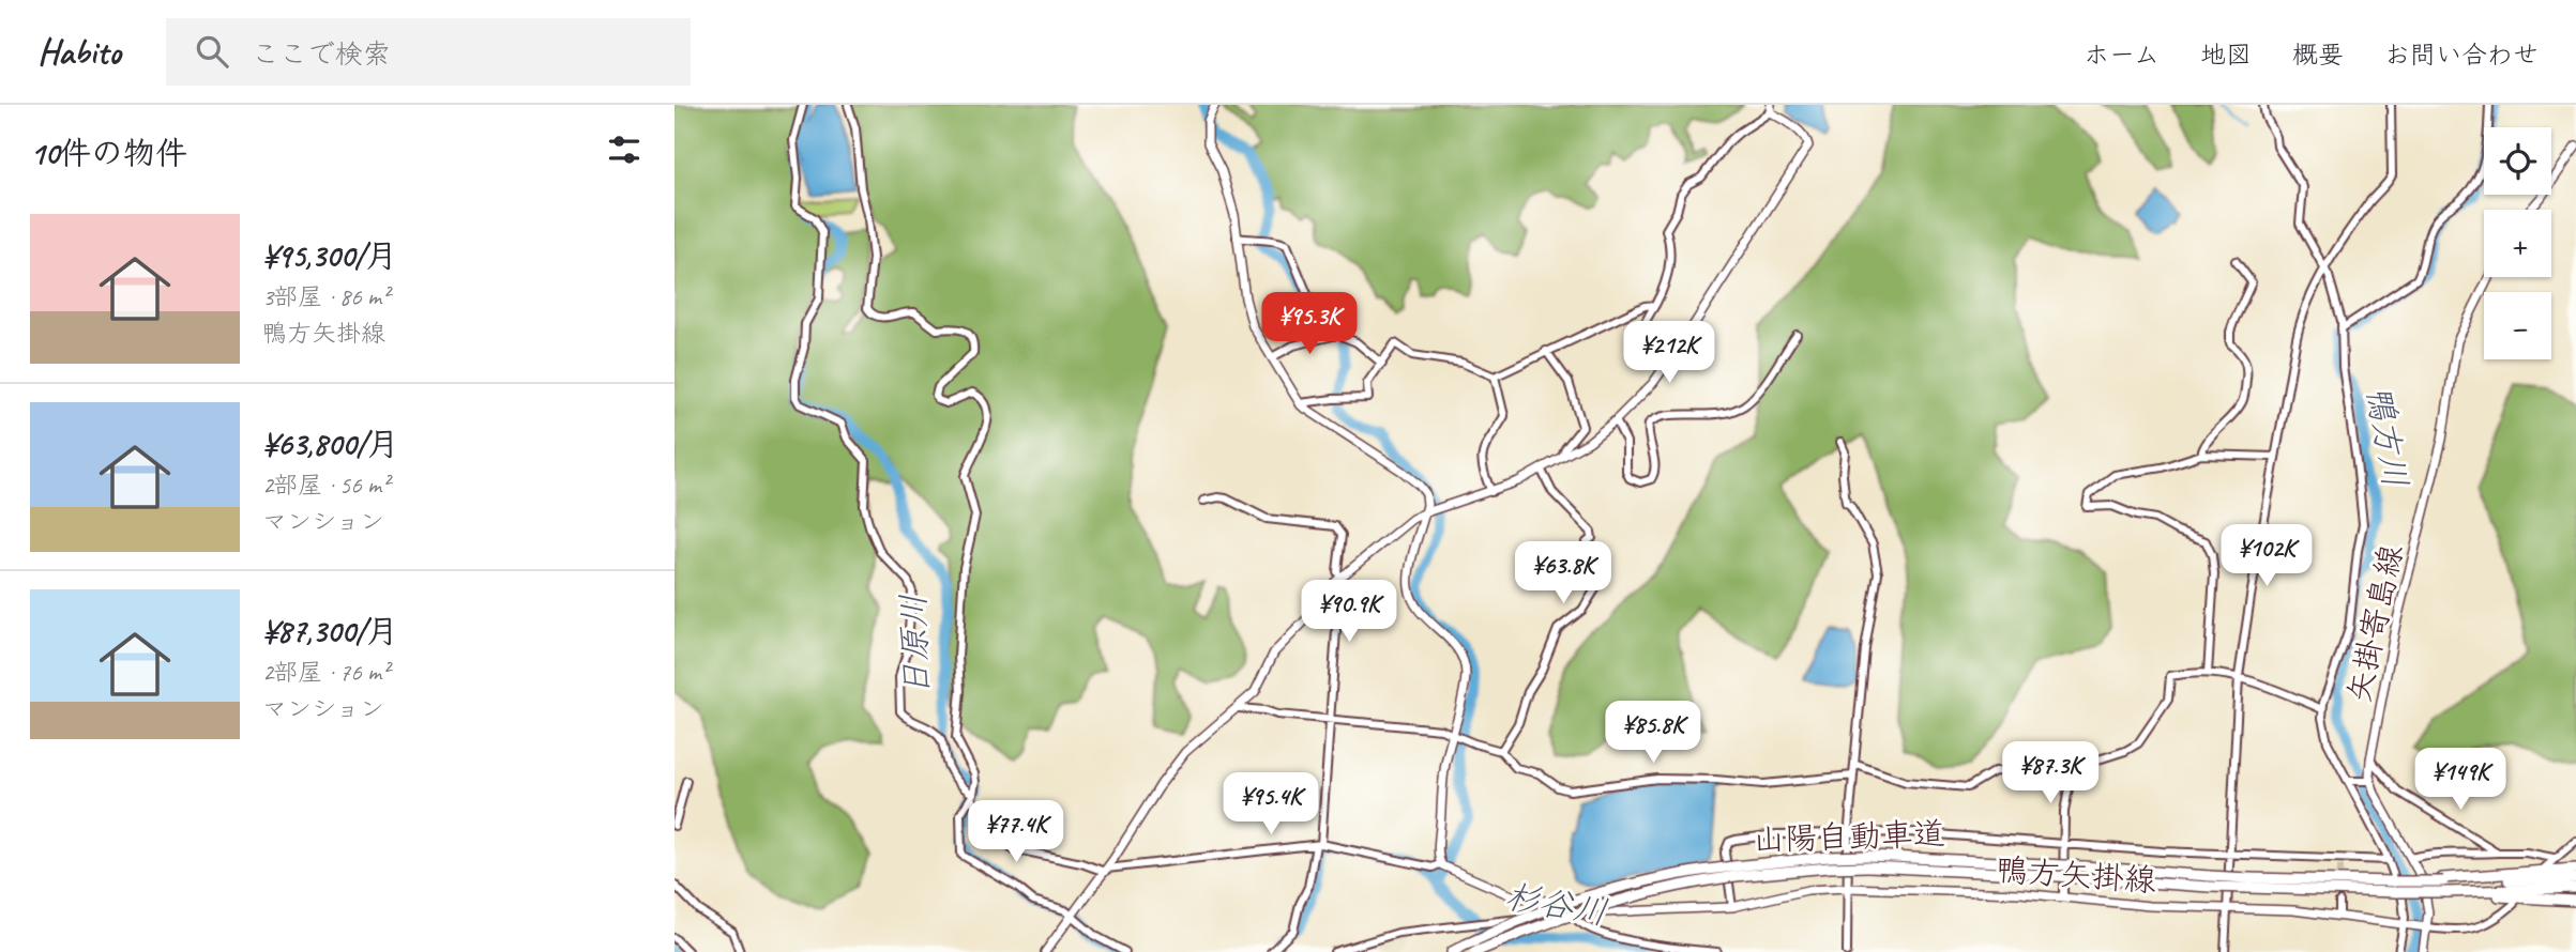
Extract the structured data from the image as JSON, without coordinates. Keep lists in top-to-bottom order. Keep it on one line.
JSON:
{"streets":{"highway":["山陽自動車道"],"main road":["矢掛寄島線","鴨方矢掛線"]},"crossings":[["矢掛寄島線","鴨方矢掛線"]],"water":["鴨方川","日原川","杉谷川"],"page":{"header":"Habito","search":"ここで検索","nav":["ホーム","地図","概要","お問い合わせ"],"heading":"10件の物件","map_buttons":["+","−"],"list":[{"name":"¥95,300/月","note":"3部屋 · 86 m² · 鴨方矢掛線"},{"name":"¥63,800/月","note":"2部屋 · 56 m² · マンション"},{"name":"¥87,300/月","note":"2部屋 · 76 m² · マンション"}],"price":["¥95.3K","¥212K","¥102K","¥63.8K","¥90.9K","¥85.8K","¥87.3K","¥149K","¥95.4K","¥77.4K"]}}
